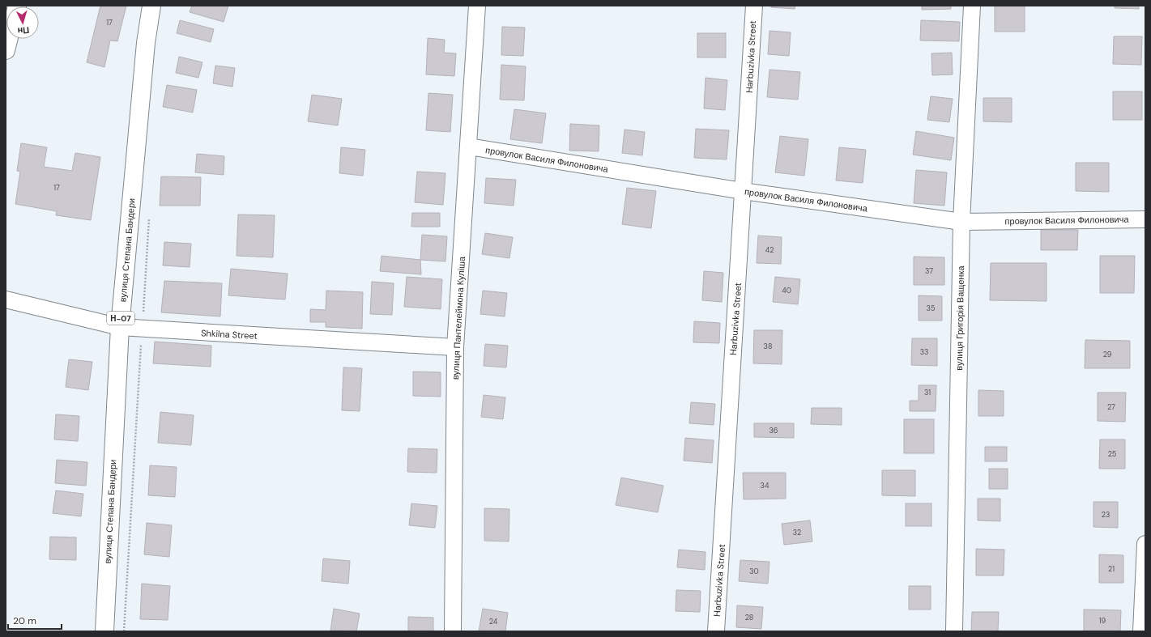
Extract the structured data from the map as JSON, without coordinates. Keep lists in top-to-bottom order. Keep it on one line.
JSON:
{"streets":{"main road":["вулиця Степана Бандери","Н-07"],"street":["Harbuzivka Street","провулок Василя Филоновича","вулиця Пантелеймона Куліша","вулиця Григорія Ващенка","Shkilna Street"]},"crossings":[["Harbuzivka Street","провулок Василя Филоновича"],["провулок Василя Филоновича","вулиця Пантелеймона Куліша"],["провулок Василя Филоновича","вулиця Григорія Ващенка"],["вулиця Степана Бандери","Shkilna Street"],["вулиця Пантелеймона Куліша","Shkilna Street"]],"house_numbers":["17","17","42","37","40","35","38","33","29","31","27","36","25","34","23","32","21","30","28","19","24"],"scale_bar":"20 m","north":"bottom"}
